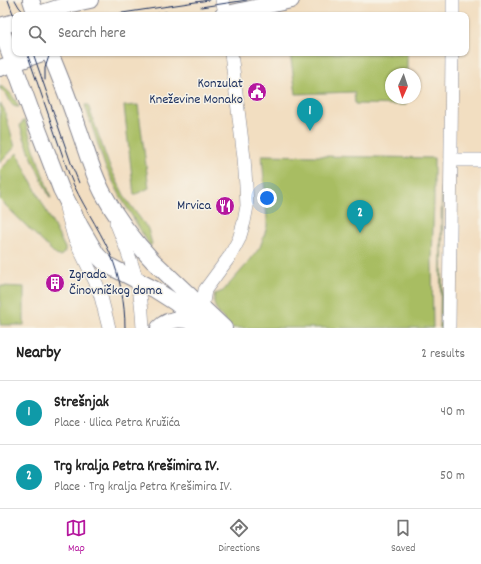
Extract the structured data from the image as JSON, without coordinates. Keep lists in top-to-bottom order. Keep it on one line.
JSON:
{"places":{"public building":["Konzulat Kneževine Monako"],"restaurant":["Mrvica"],"building":["Zgrada Činovničkog doma"]},"north":"bottom","page":{"search":"Search here","pins":["1","2"],"heading":["Nearby","2 results"],"list":[{"mark":"1","name":"Strešnjak","note":"Place · Ulica Petra Kružića","value":"40 m"},{"mark":"2","name":"Trg kralja Petra Krešimira IV.","note":"Place · Trg kralja Petra Krešimira IV.","value":"50 m"}],"nav":["Map","Directions","Saved"]}}
